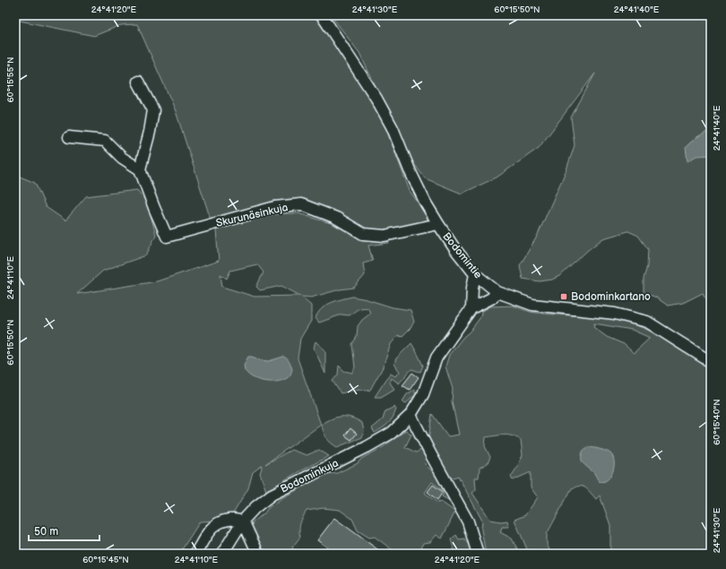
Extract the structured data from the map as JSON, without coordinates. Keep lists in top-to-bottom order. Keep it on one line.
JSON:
{"streets":{"street":["Skurunäsinkuja","Bodomintie","Bodominkuja"]},"crossings":[["Skurunäsinkuja","Bodomintie"],["Bodomintie","Bodominkuja"]],"places":{"transit":["Bodominkartano"]},"scale_bar":"50 m","coordinates":["24°41'20\"E","24°41'30\"E","60°15'50\"N","24°41'40\"E","60°15'55\"N","24°41'10\"E","60°15'40\"N","60°15'45\"N"]}
